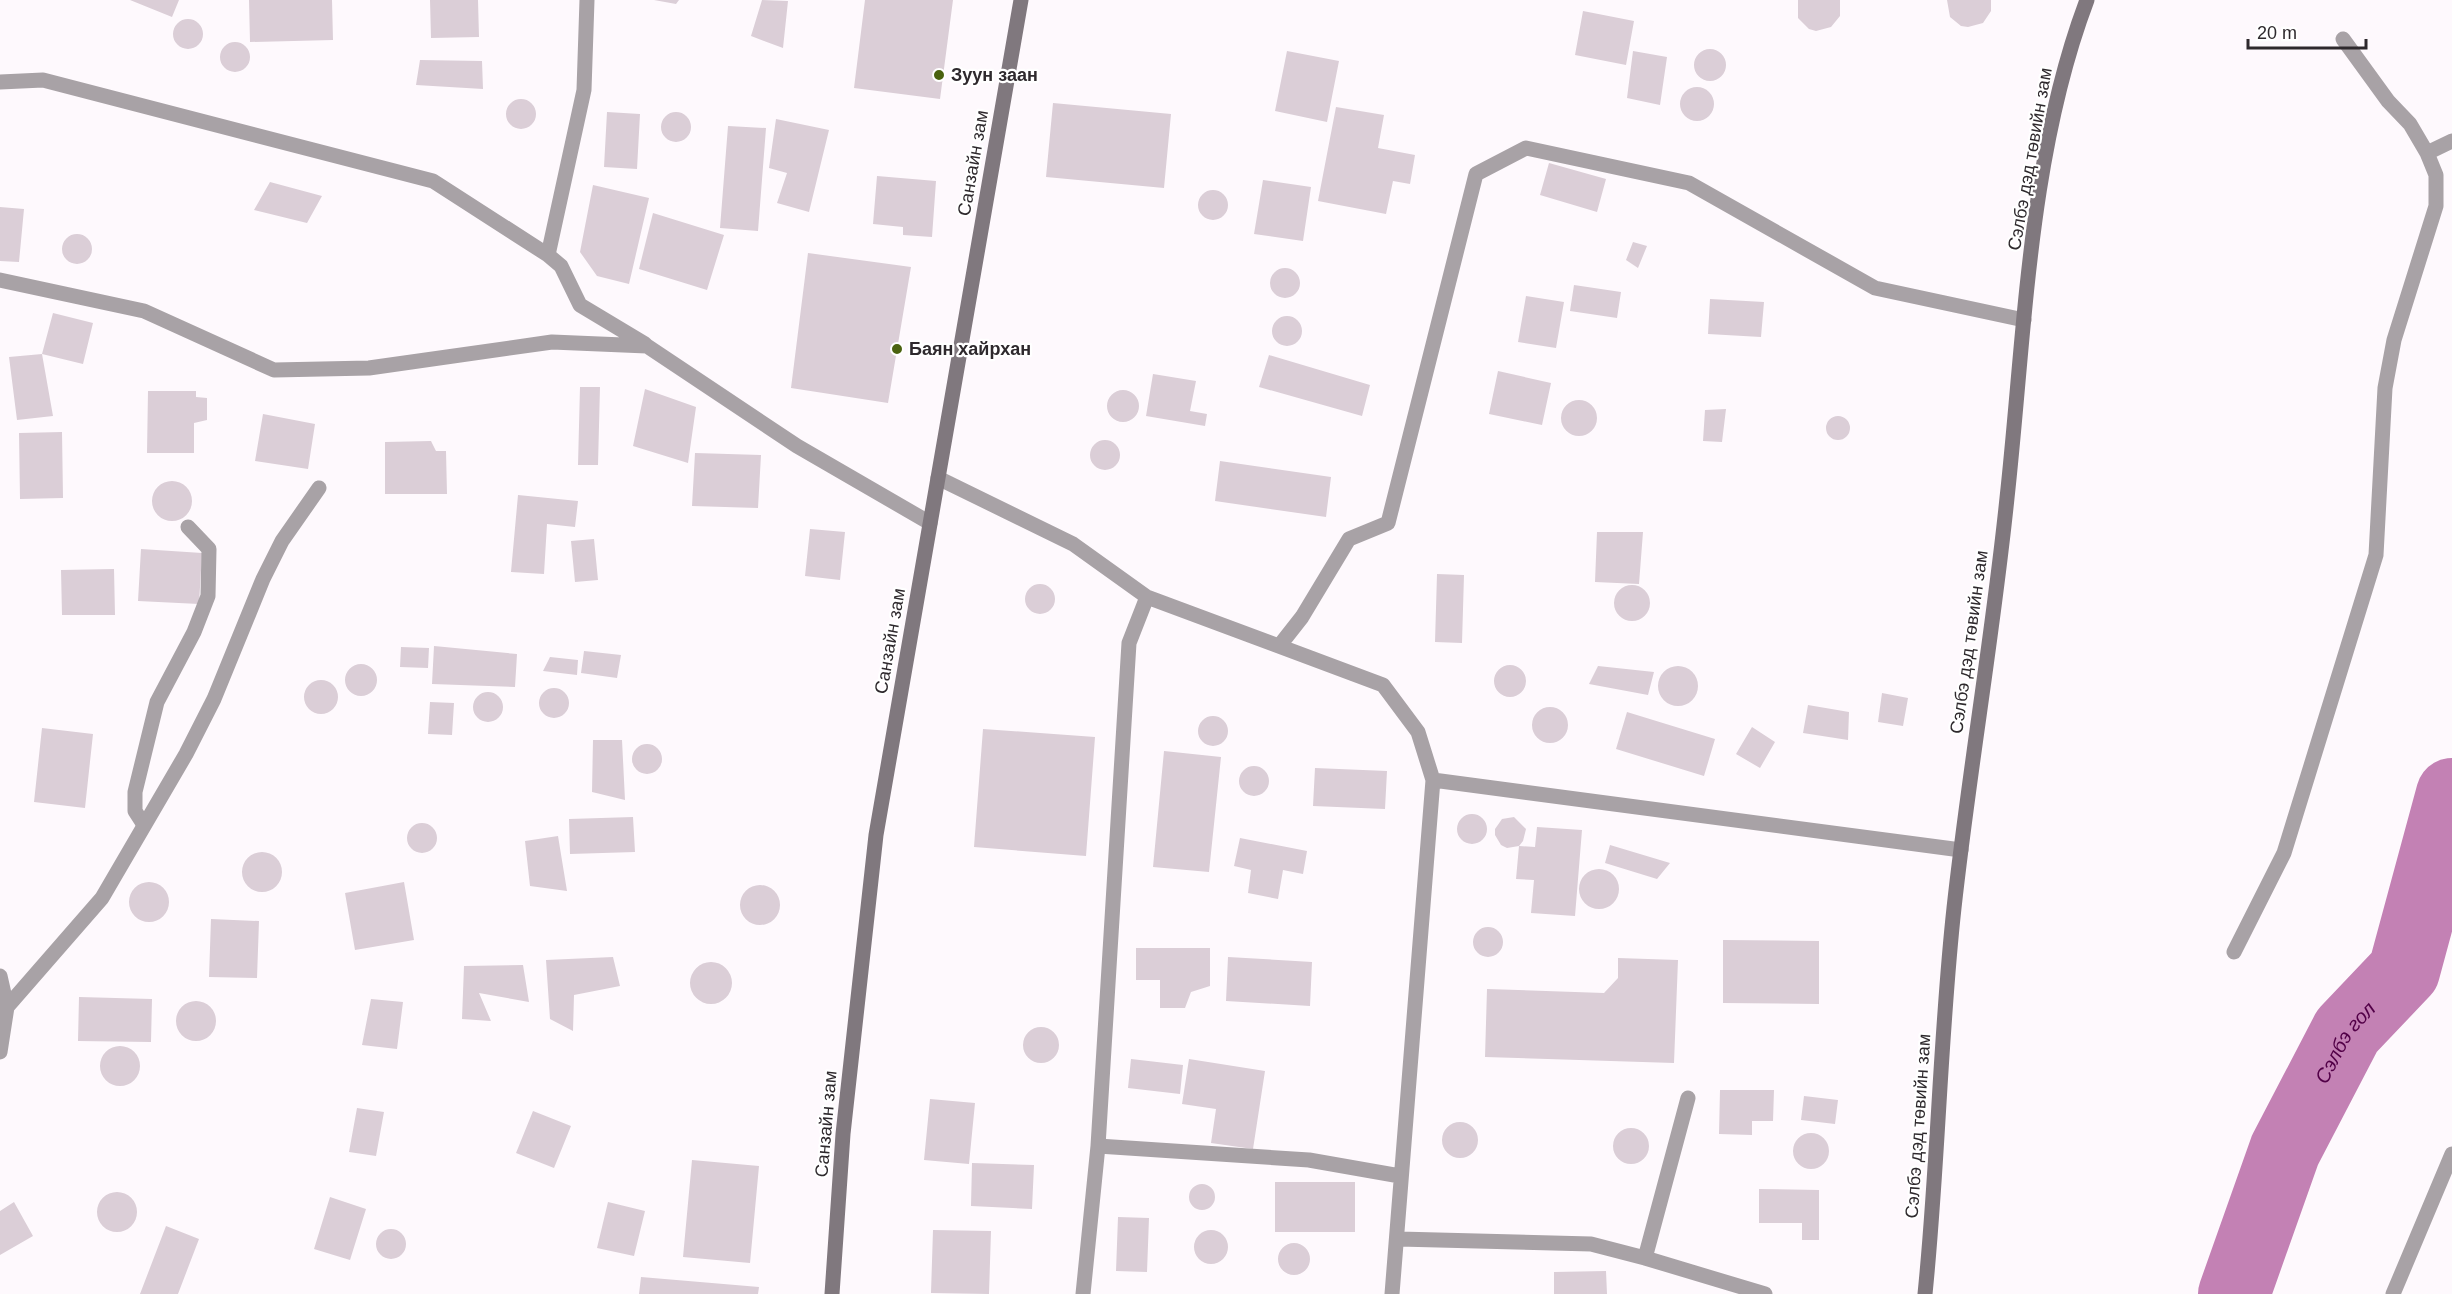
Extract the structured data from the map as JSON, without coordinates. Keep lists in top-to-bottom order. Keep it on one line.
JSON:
{"streets":{"main road":["Сэлбэ дэд төвийн зам","Санзайн зам"]},"water":["Сэлбэ гол"],"places":["Зуун заан","Баян хайрхан"],"scale_bar":"20 m"}
